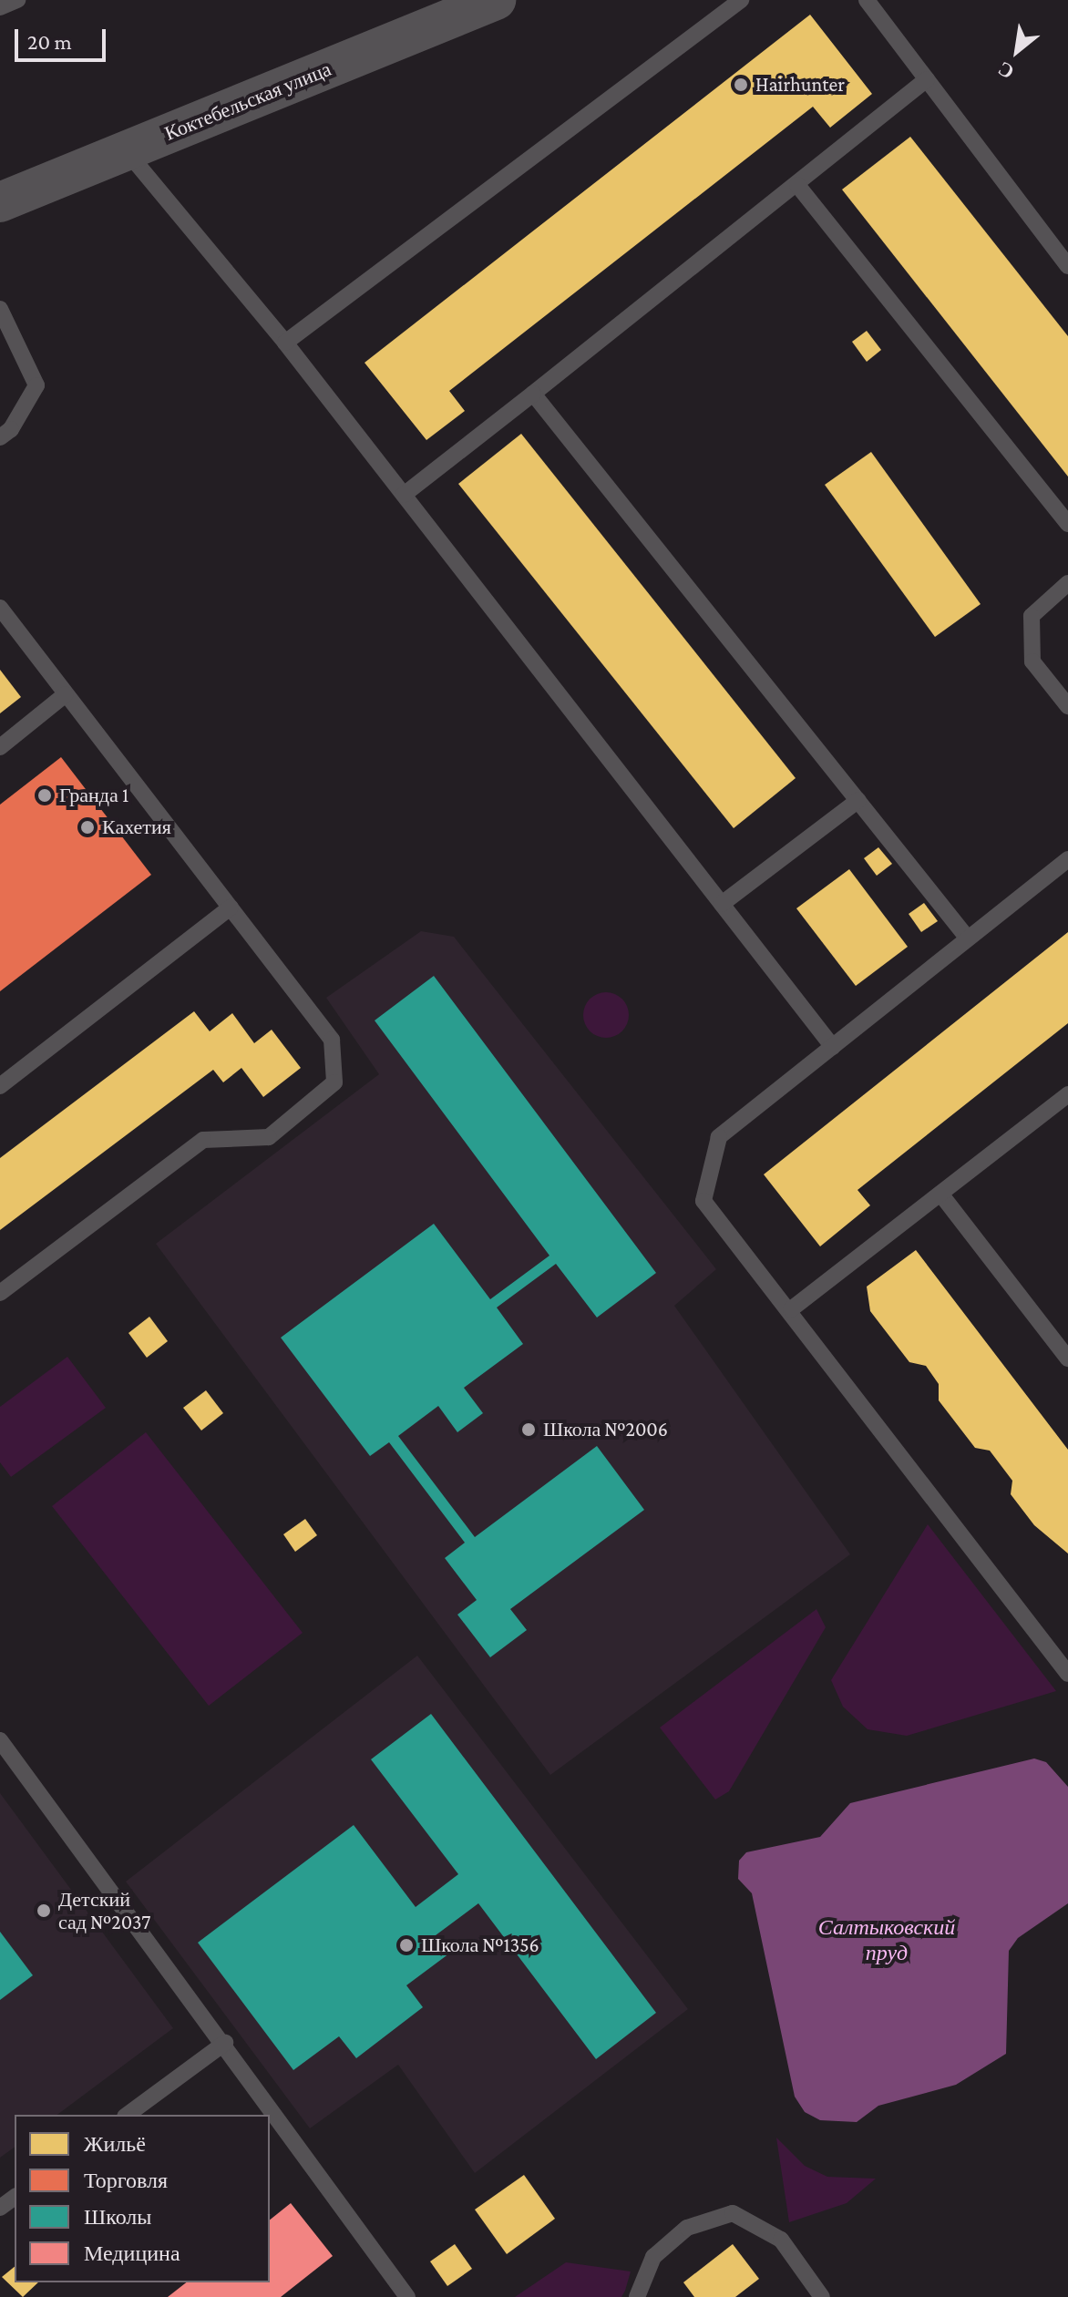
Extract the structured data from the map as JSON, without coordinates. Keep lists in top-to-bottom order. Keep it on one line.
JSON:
{"streets":{"street":["Коктебельская улица"]},"water":["Салтыковский пруд"],"places":["Hairhunter","Гранда 1","Кахетия","Школа №2006","Детский сад №2037","Школа №1356"],"legend":["Жильё","Торговля","Школы","Медицина"],"scale_bar":"20 m","north":"bottom left"}
